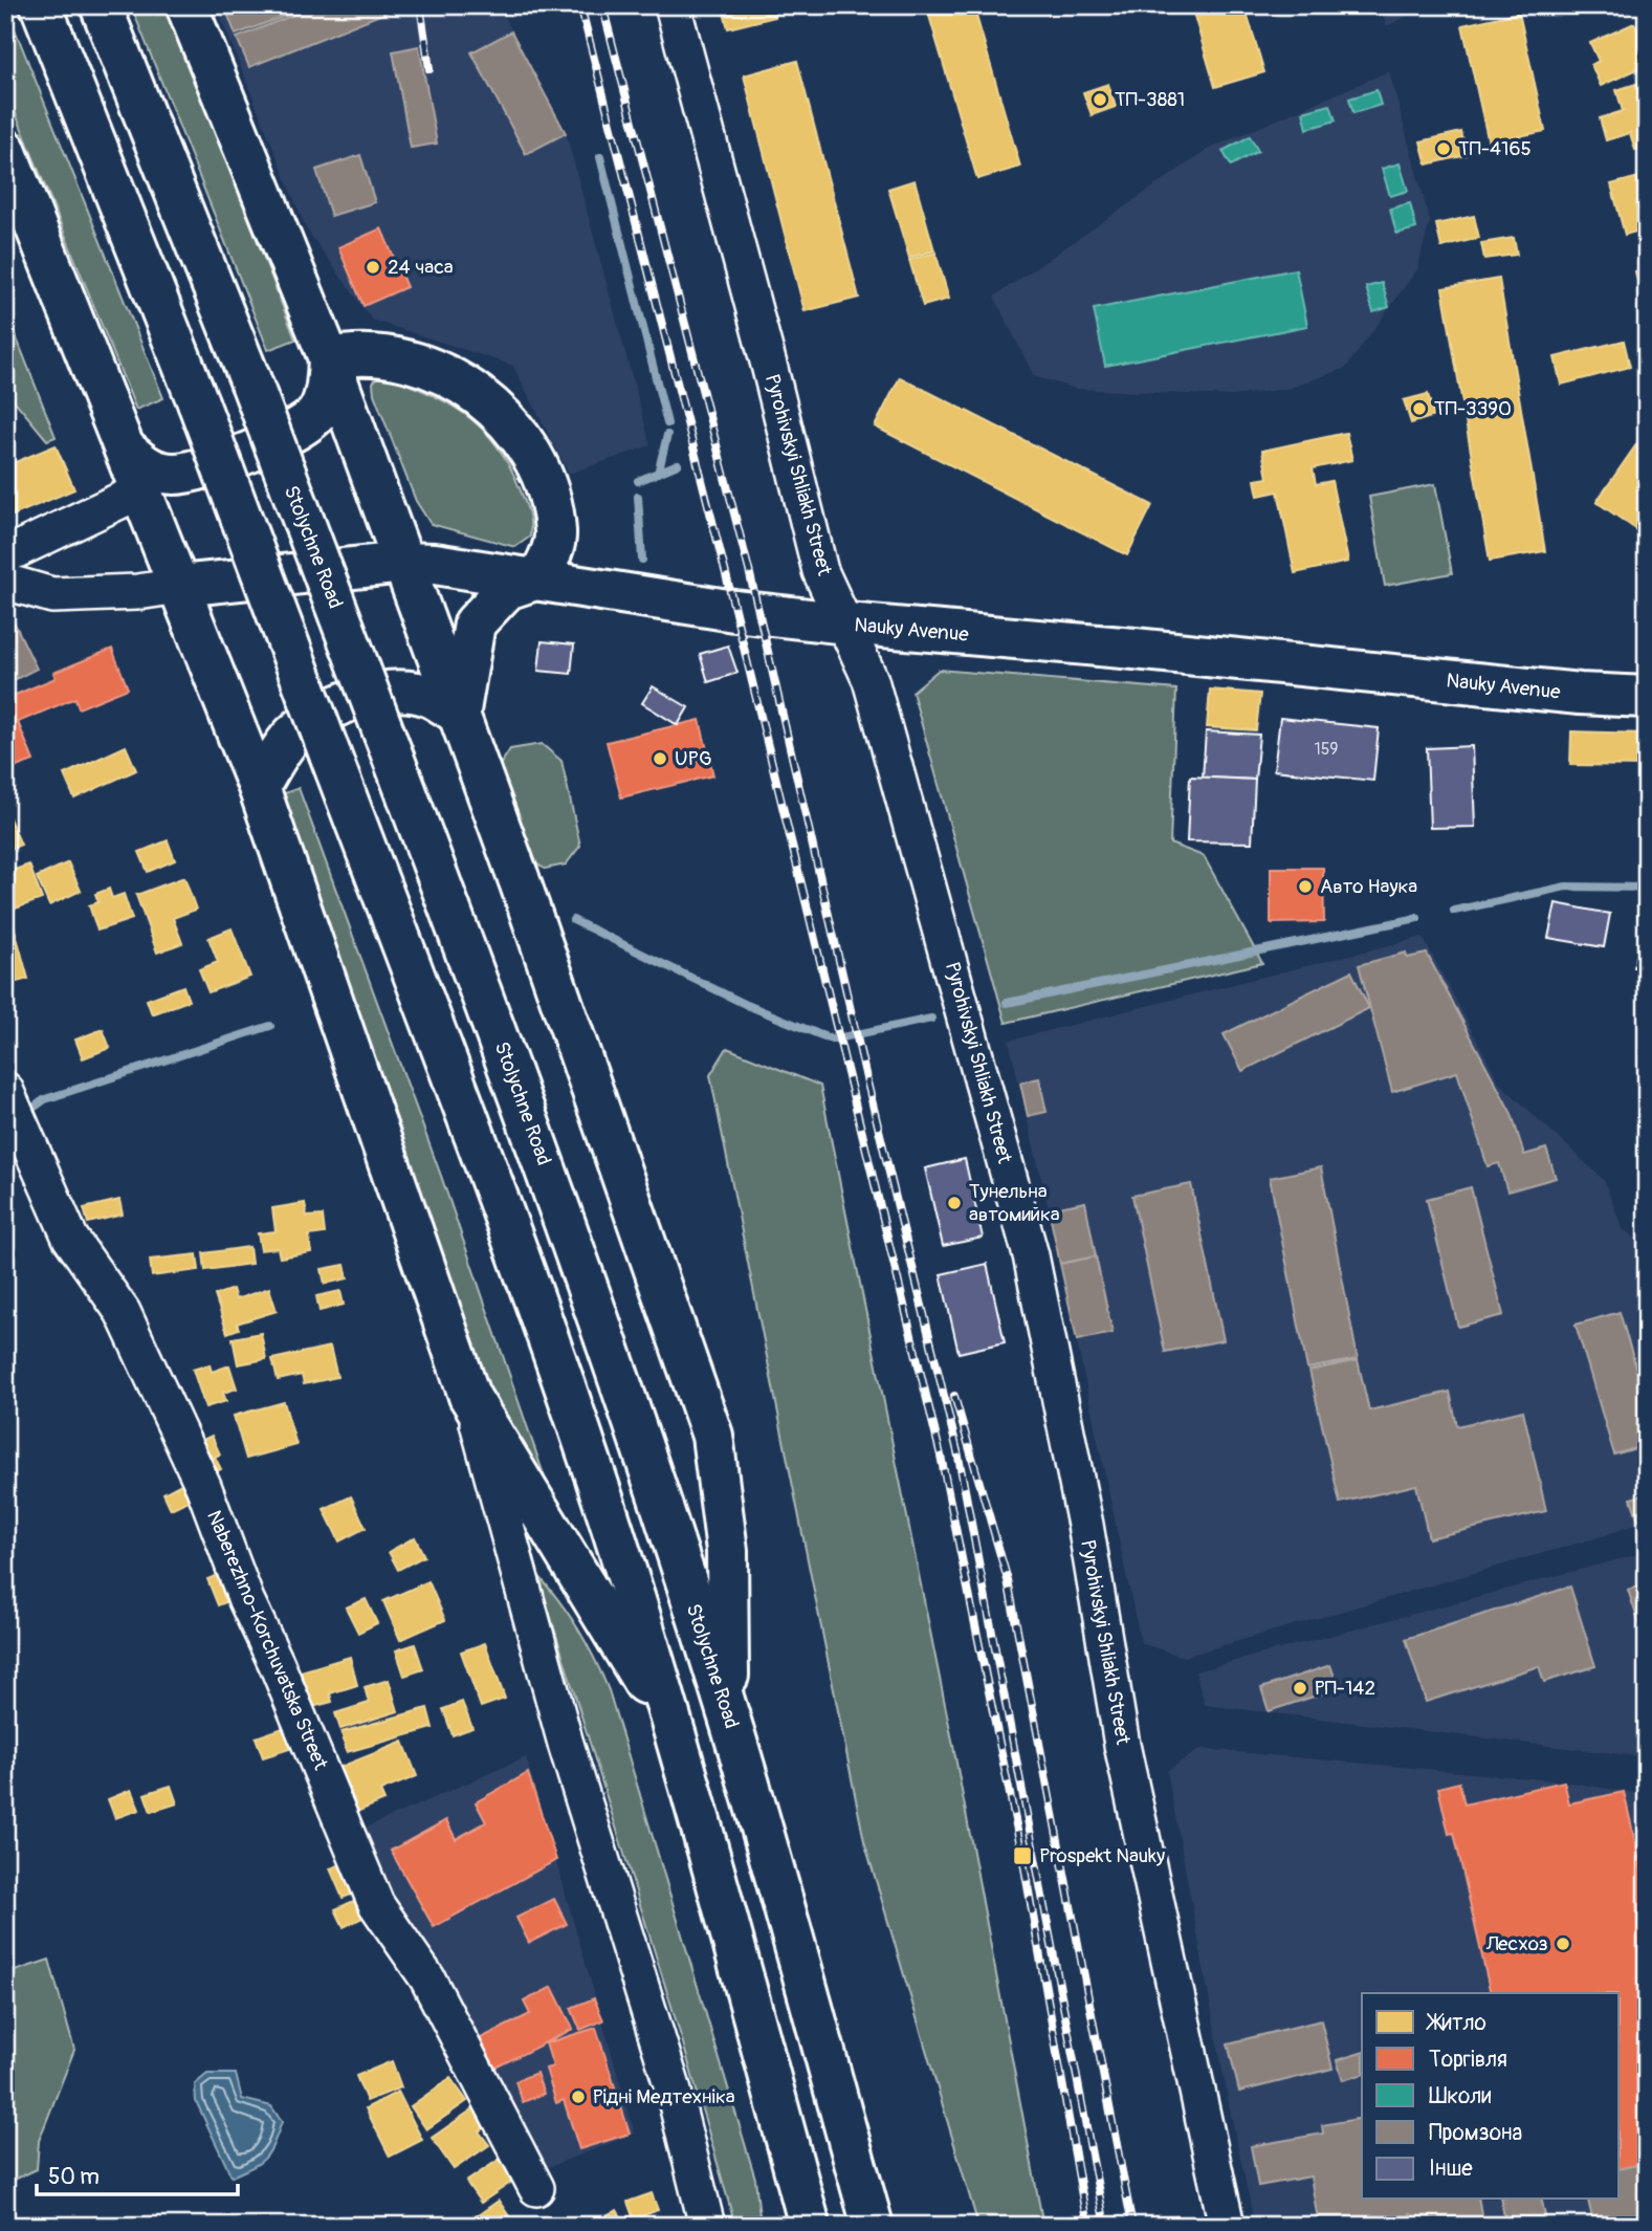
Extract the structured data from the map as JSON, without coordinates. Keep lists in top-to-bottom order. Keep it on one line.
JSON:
{"streets":{"main road":["Stolychne Road","Nauky Avenue"],"street":["Pyrohivskyi Shliakh Street","Naberezhno-Korchuvatska Street"]},"crossings":[["Pyrohivskyi Shliakh Street","Nauky Avenue"]],"places":{"other":["ТП-3881","ТП-4165","24 часа","ТП-3390","UPG","Авто Наука","Тунельна автомийка","РП-142","Лесхоз","Рідні Медтехніка"],"transit":["Prospekt Nauky"]},"house_numbers":["159"],"legend":["Житло","Торгівля","Школи","Промзона","Інше"],"scale_bar":"50 m"}
